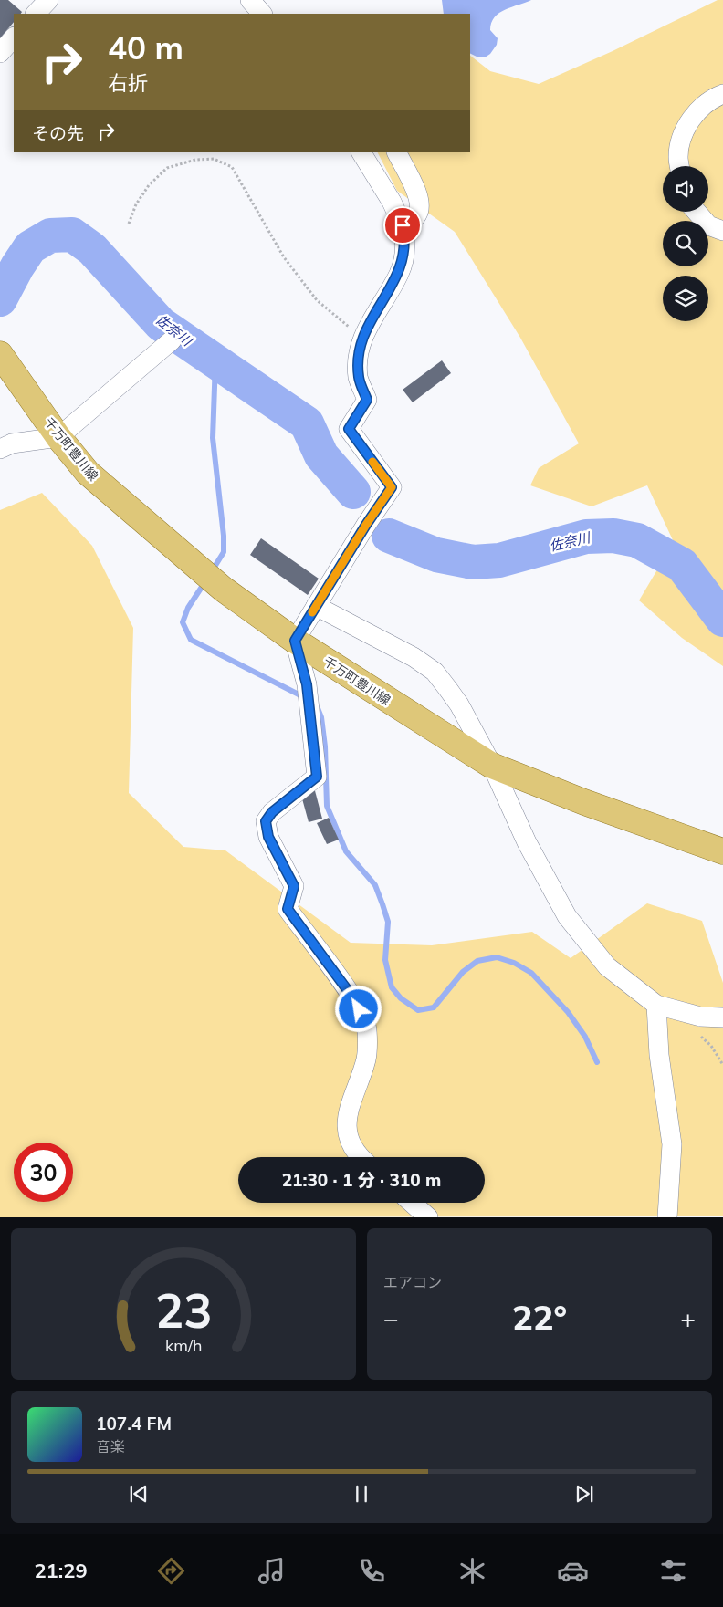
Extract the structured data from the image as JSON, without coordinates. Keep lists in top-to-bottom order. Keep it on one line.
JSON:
{"streets":{"main road":["千万町豊川線"]},"water":["佐奈川"],"page":{"turn":["40 m","右折"],"then":"その先","limit":"30","trip":"21:30 · 1 分 · 310 m","tile":"エアコン","heat":["−","22°","+"],"song":["107.4 FM","音楽"],"tabs":"21:29","gauge":["23","km/h"]}}
